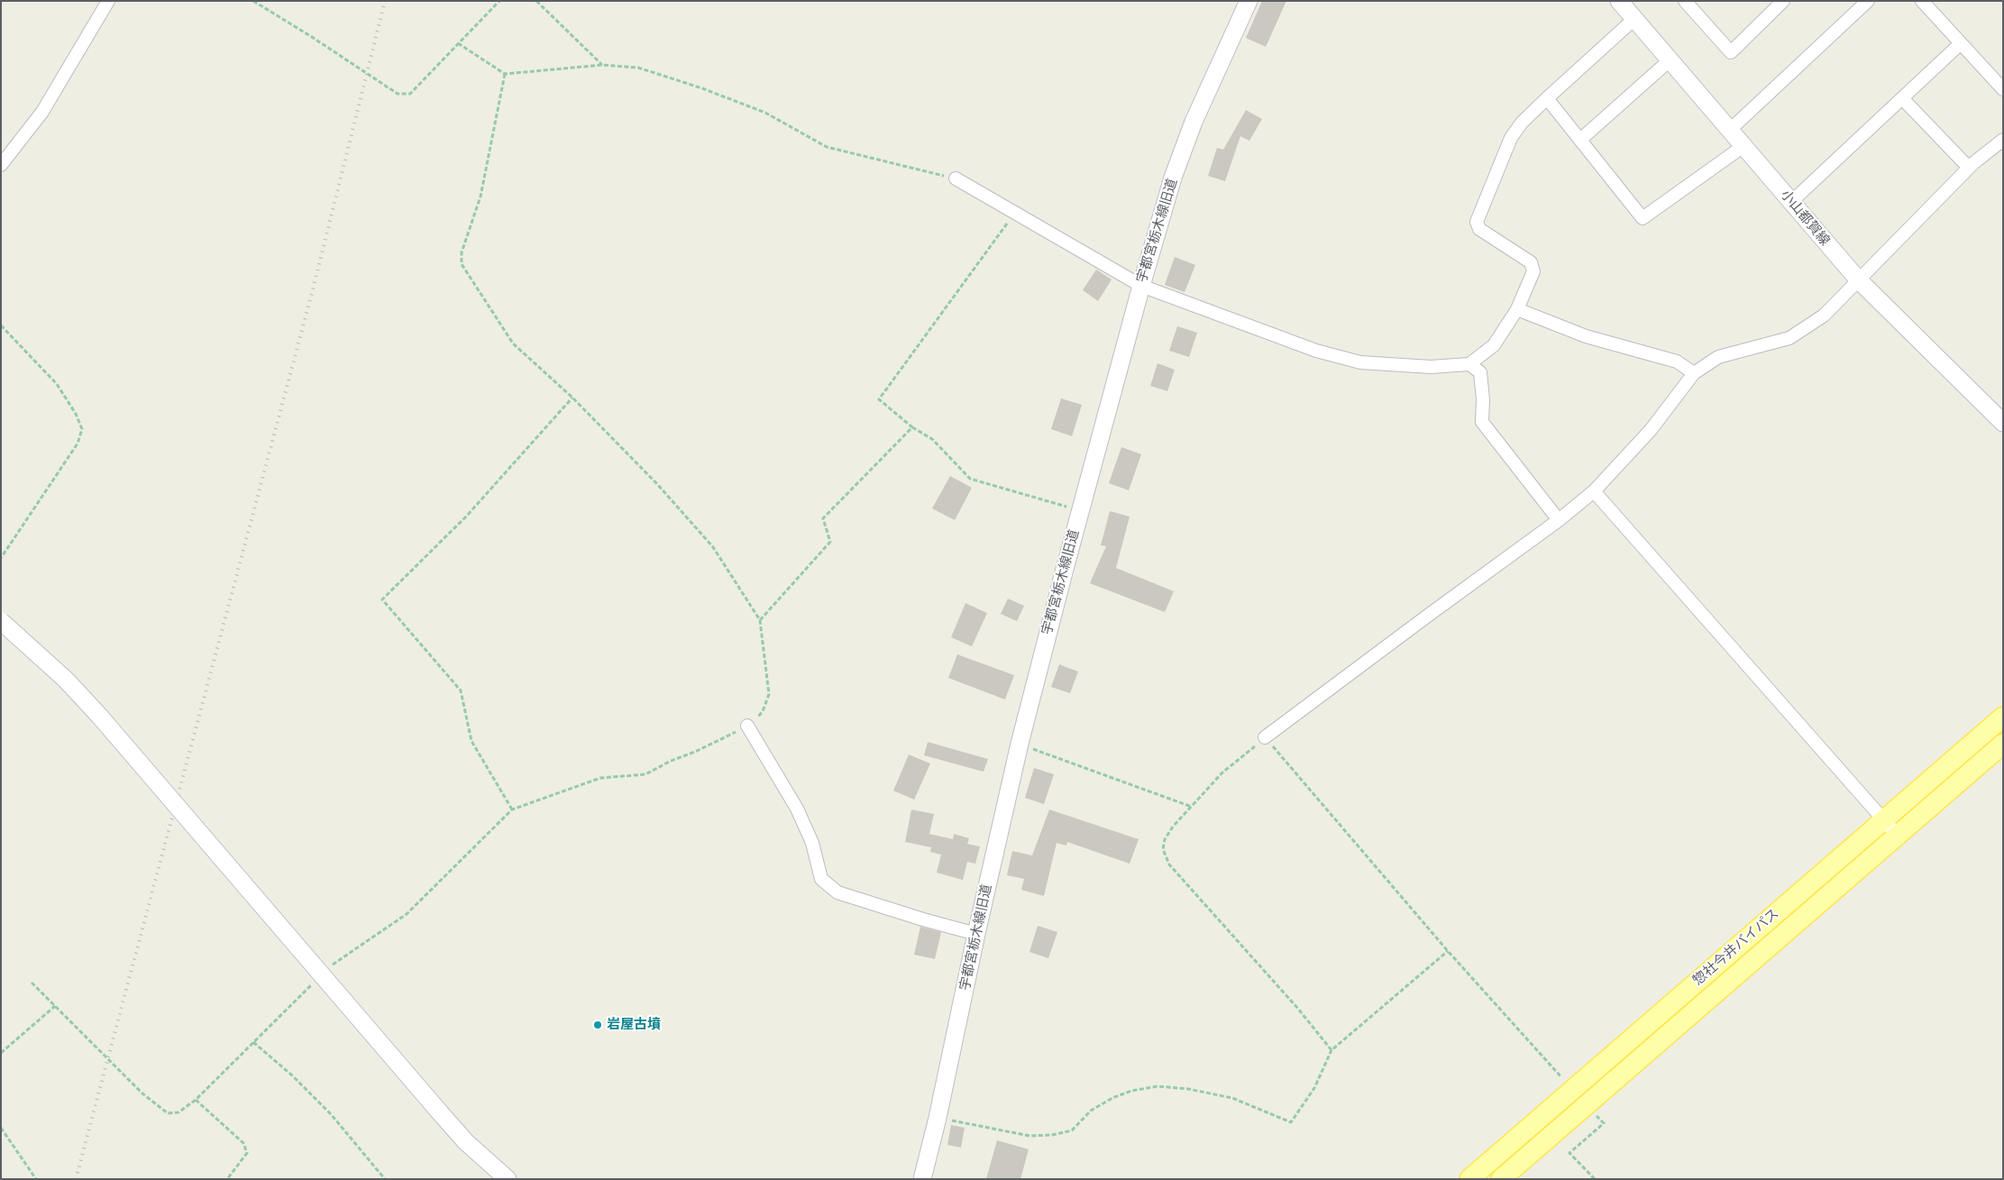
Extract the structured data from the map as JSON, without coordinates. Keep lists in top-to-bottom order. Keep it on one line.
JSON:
{"streets":{"main road":["惣社今井バイパス"],"street":["小山都賀線","宇都宮栃木線旧道"]},"places":["岩屋古墳"]}
